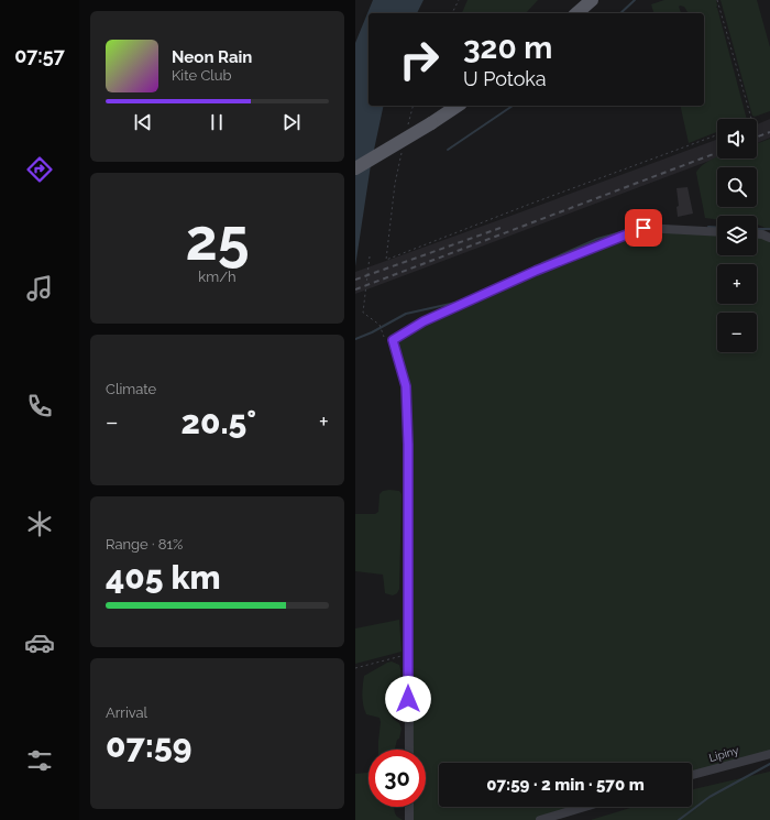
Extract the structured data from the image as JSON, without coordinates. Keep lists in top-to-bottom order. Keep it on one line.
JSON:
{"streets":{"street":["Lipiny"]},"page":{"tabs":"07:57","turn":["320 m","U Potoka"],"song":["Neon Rain","Kite Club"],"map_buttons":["+","−"],"tile":[["25","km/h"],"Climate",["Range · 81%","405 km"],["Arrival","07:59"]],"heat":["−","20.5°","+"],"limit":"30","trip":"07:59 · 2 min · 570 m"}}
